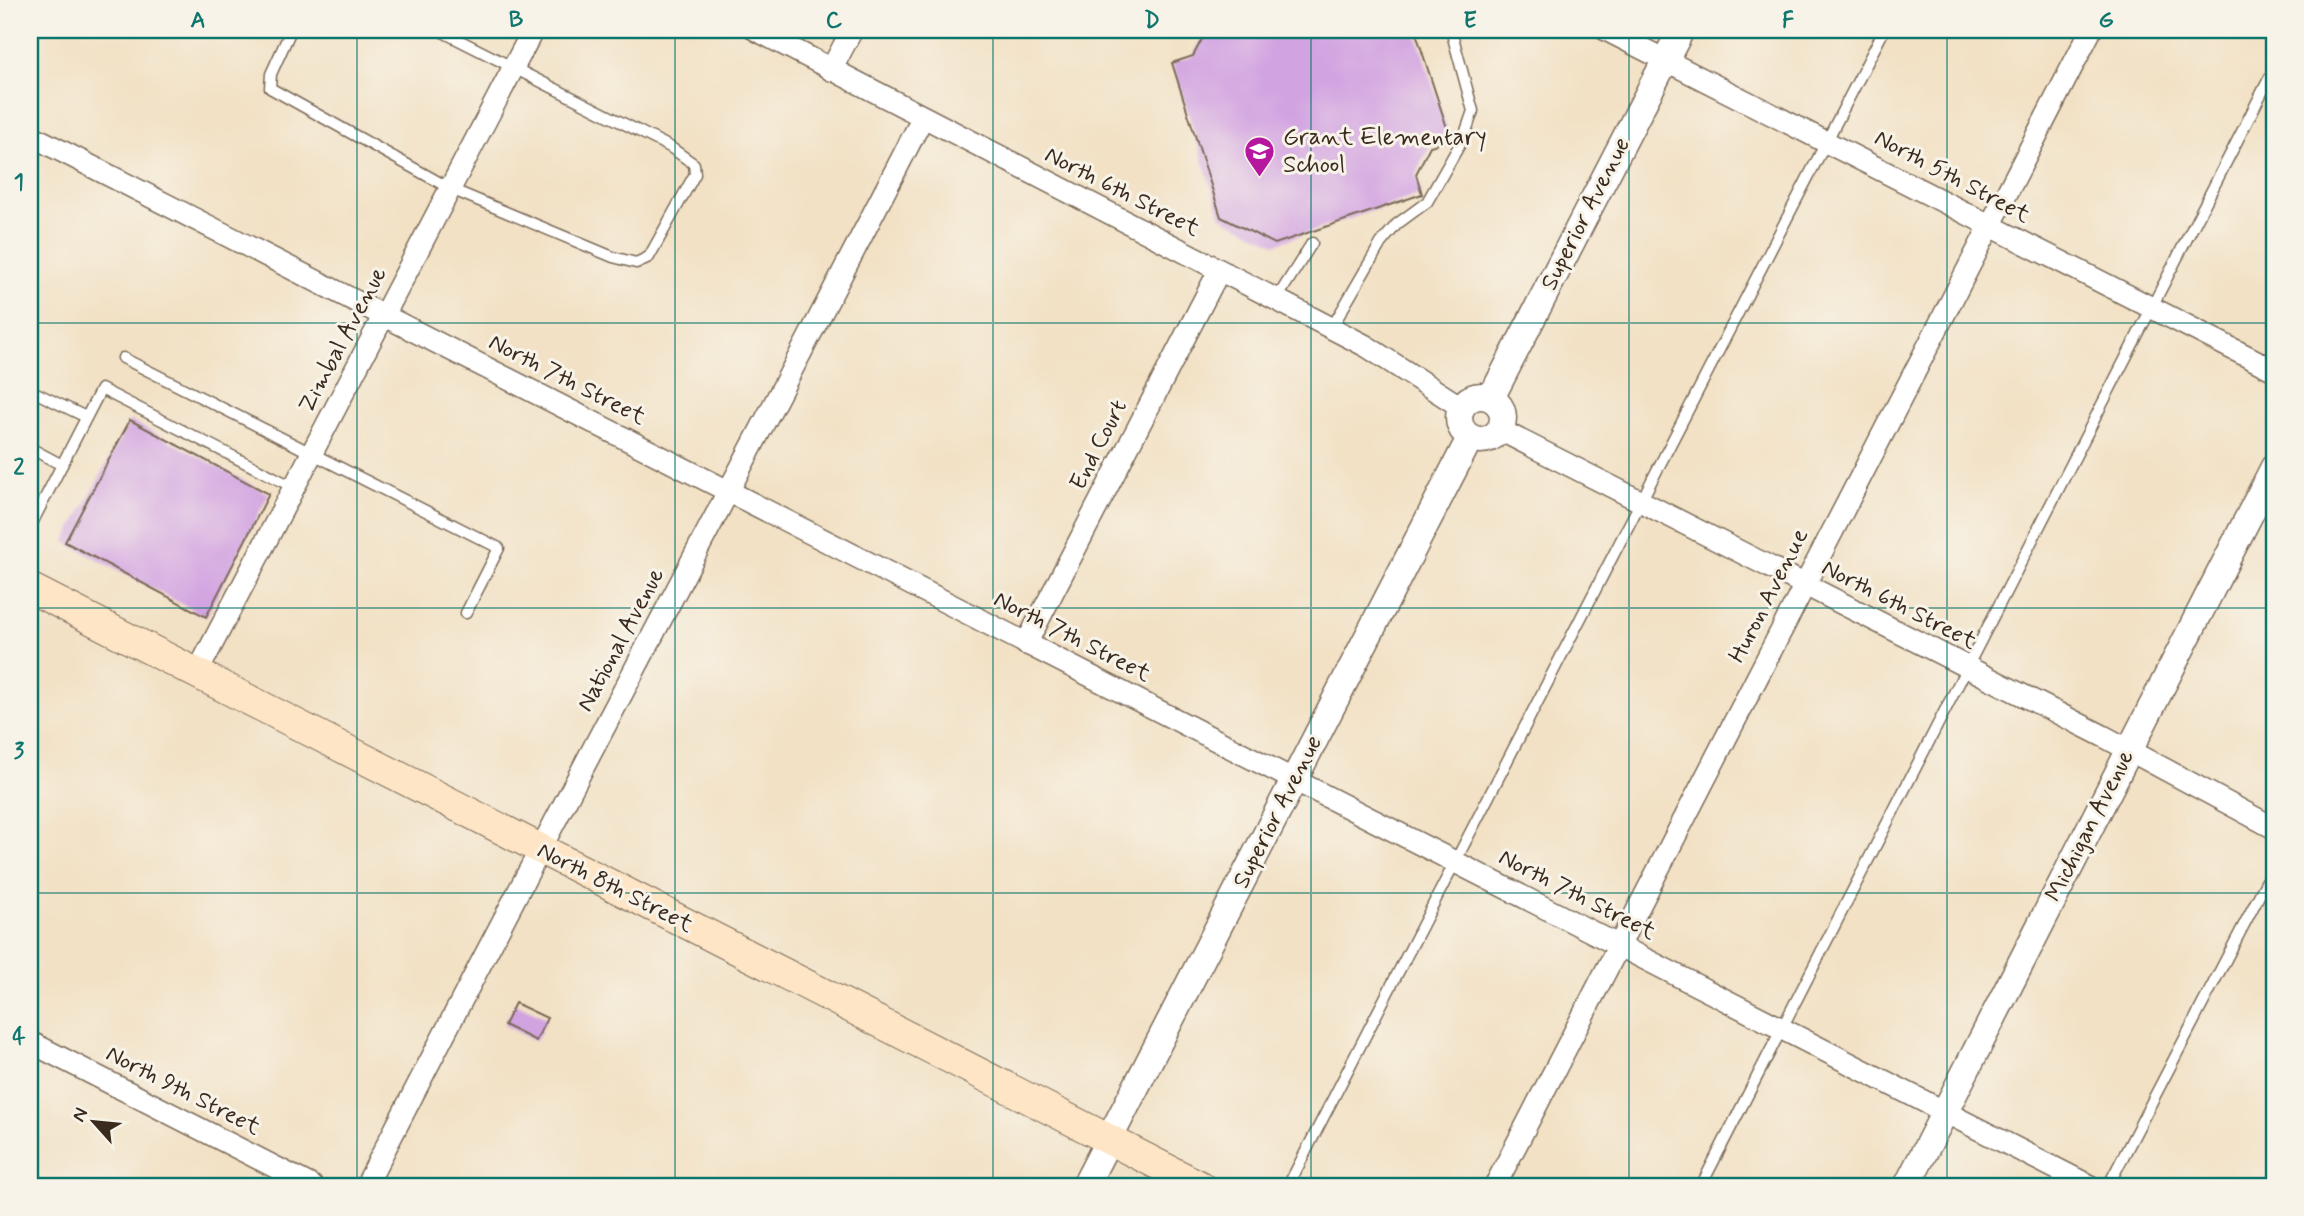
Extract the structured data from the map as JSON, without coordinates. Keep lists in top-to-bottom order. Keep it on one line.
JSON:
{"streets":{"main road":["North 8th Street"],"street":["North 5th Street","North 6th Street","Superior Avenue","Zimbal Avenue","North 7th Street","End Court","Huron Avenue","National Avenue","Michigan Avenue","North 9th Street"]},"crossings":[["North 5th Street","Superior Avenue"],["North 5th Street","Huron Avenue"],["North 6th Street","Superior Avenue"],["North 6th Street","End Court"],["North 6th Street","Huron Avenue"],["North 6th Street","National Avenue"],["North 6th Street","Michigan Avenue"],["Superior Avenue","North 7th Street"],["Superior Avenue","North 8th Street"],["Zimbal Avenue","North 7th Street"],["Zimbal Avenue","North 8th Street"],["North 7th Street","End Court"],["North 7th Street","Huron Avenue"],["North 7th Street","National Avenue"],["North 7th Street","Michigan Avenue"],["National Avenue","North 8th Street"]],"places":{"school or university":["Grant Elementary School"]},"north":"top left","grid":{"columns":["A","B","C","D","E","F","G"],"rows":["1","2","3","4"]}}
